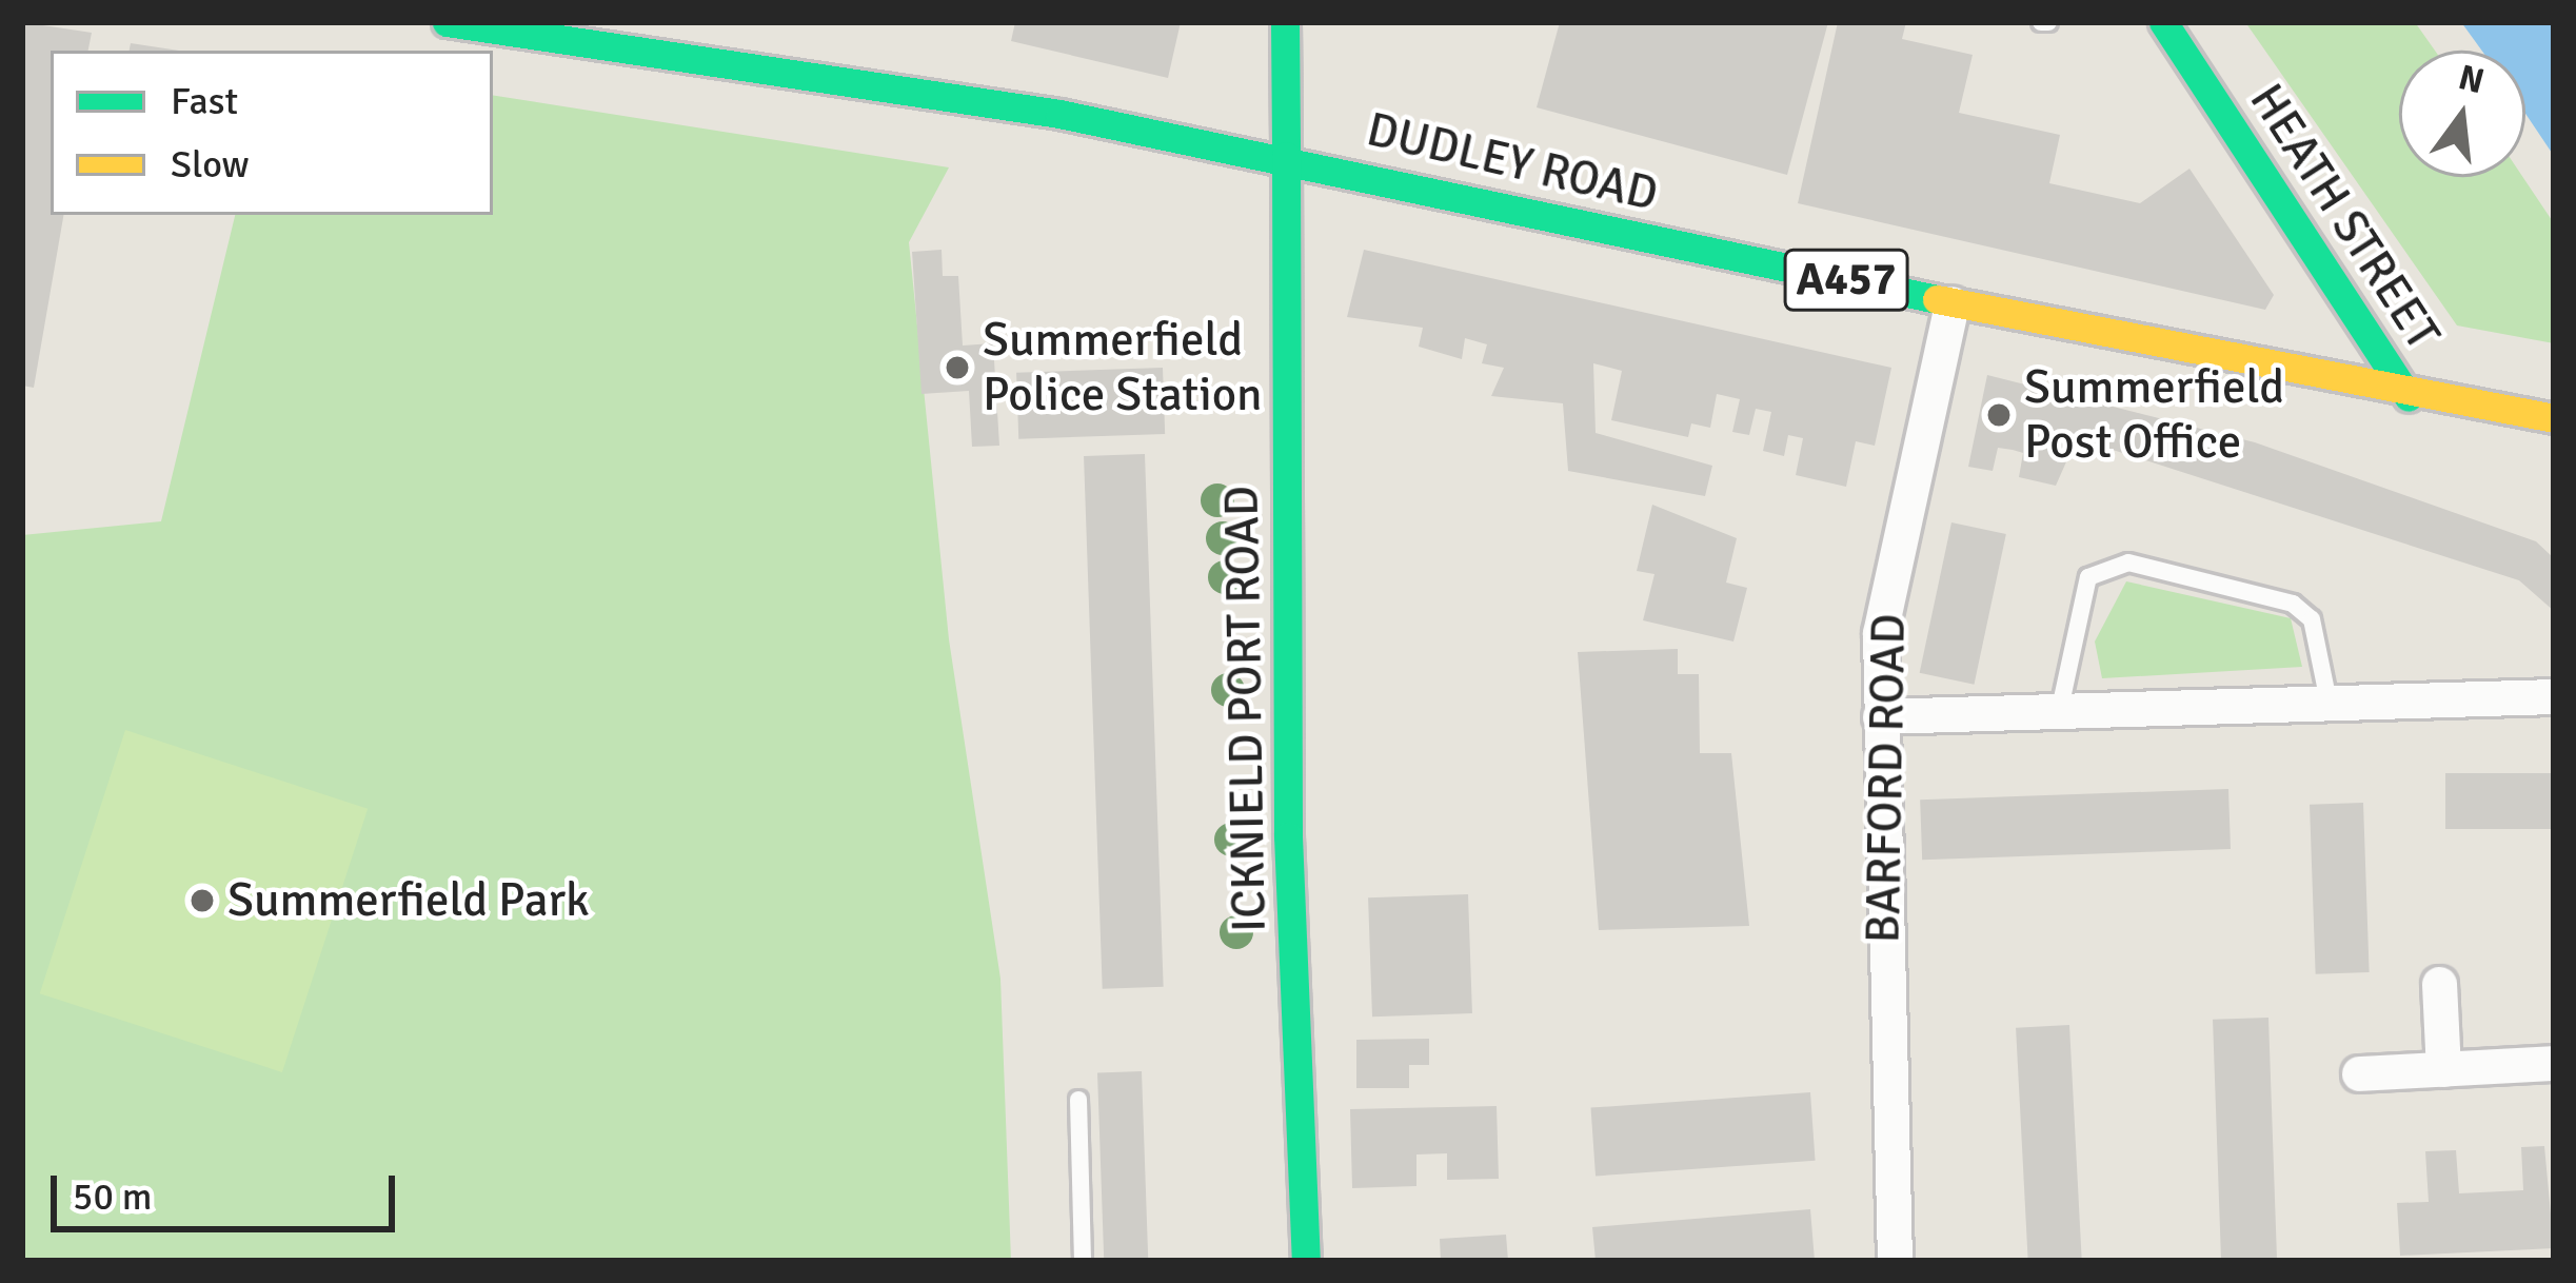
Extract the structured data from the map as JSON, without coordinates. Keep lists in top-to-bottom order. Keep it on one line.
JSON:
{"streets":{"main road":["DUDLEY ROAD","HEATH STREET","A457","ICKNIELD PORT ROAD"],"street":["BARFORD ROAD"]},"crossings":[["DUDLEY ROAD","HEATH STREET"],["DUDLEY ROAD","ICKNIELD PORT ROAD"],["DUDLEY ROAD","BARFORD ROAD"]],"places":["Summerfield Police Station","Summerfield Post Office","Summerfield Park"],"legend":["Fast","Slow"],"scale_bar":"50 m","north":"top"}
